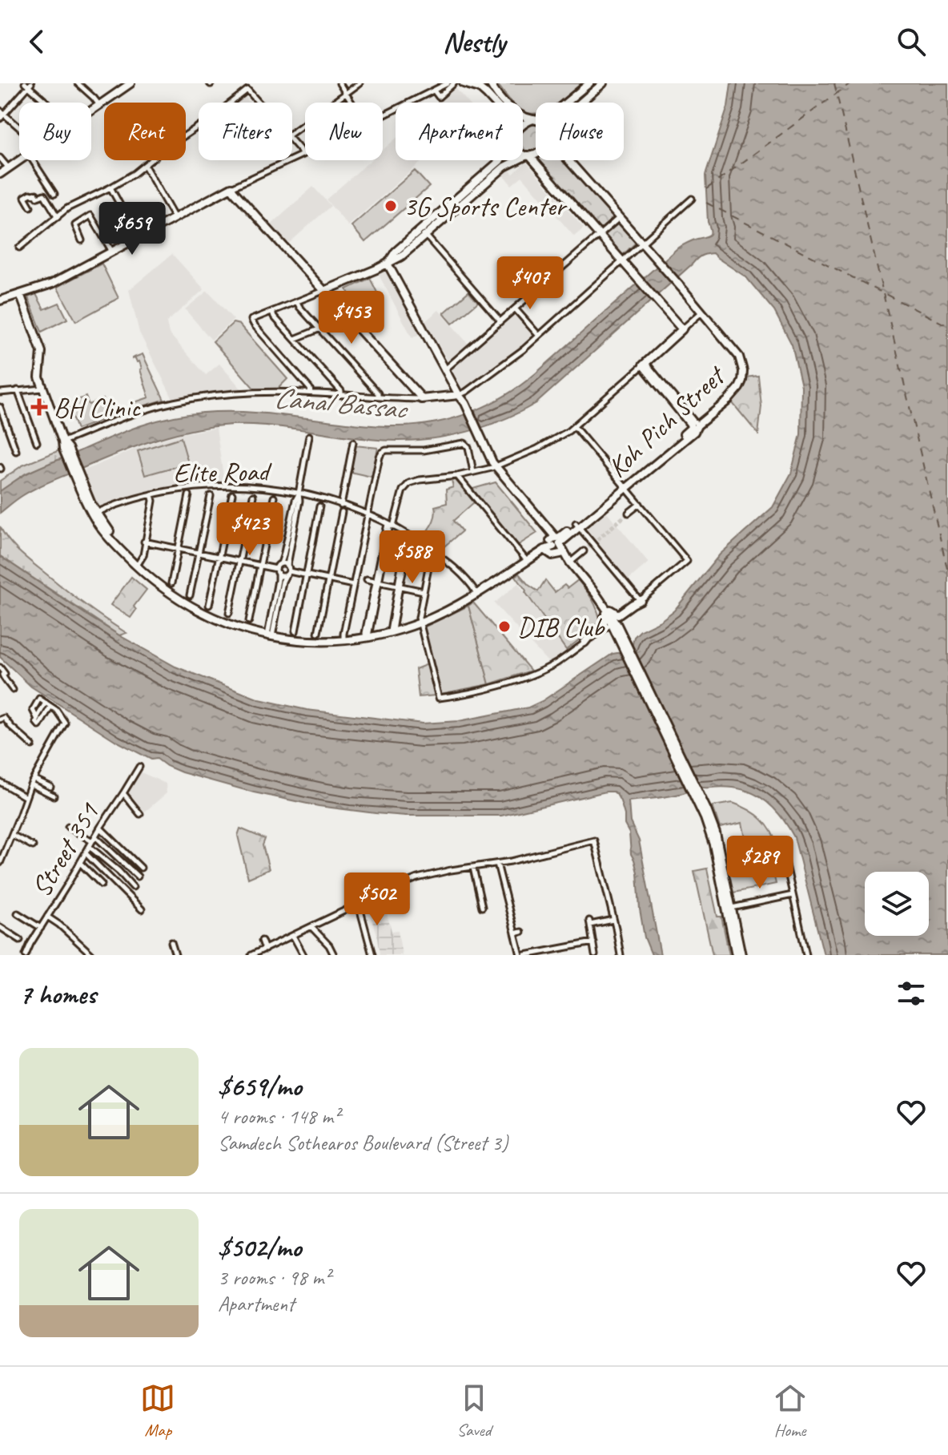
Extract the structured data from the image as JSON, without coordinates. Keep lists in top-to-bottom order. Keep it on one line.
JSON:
{"streets":{"main road":["Koh Pich Street"],"street":["Elite Road","Street 351"]},"crossings":[["Koh Pich Street","Elite Road"]],"water":["Canal Bassac"],"places":{"other":["3G Sports Center","DIB Club"],"health":["BH Clinic"]},"page":{"header":"Nestly","chip":["Buy","Rent","Filters","New","Apartment","House"],"price":["$659","$407","$453","$423","$588","$289","$502"],"heading":"7 homes","list":[{"name":"$659/mo","note":"4 rooms · 148 m² · Samdech Sothearos Boulevard (Street 3)"},{"name":"$502/mo","note":"3 rooms · 98 m² · Apartment"}],"tabs":["Map","Saved","Home"]}}
